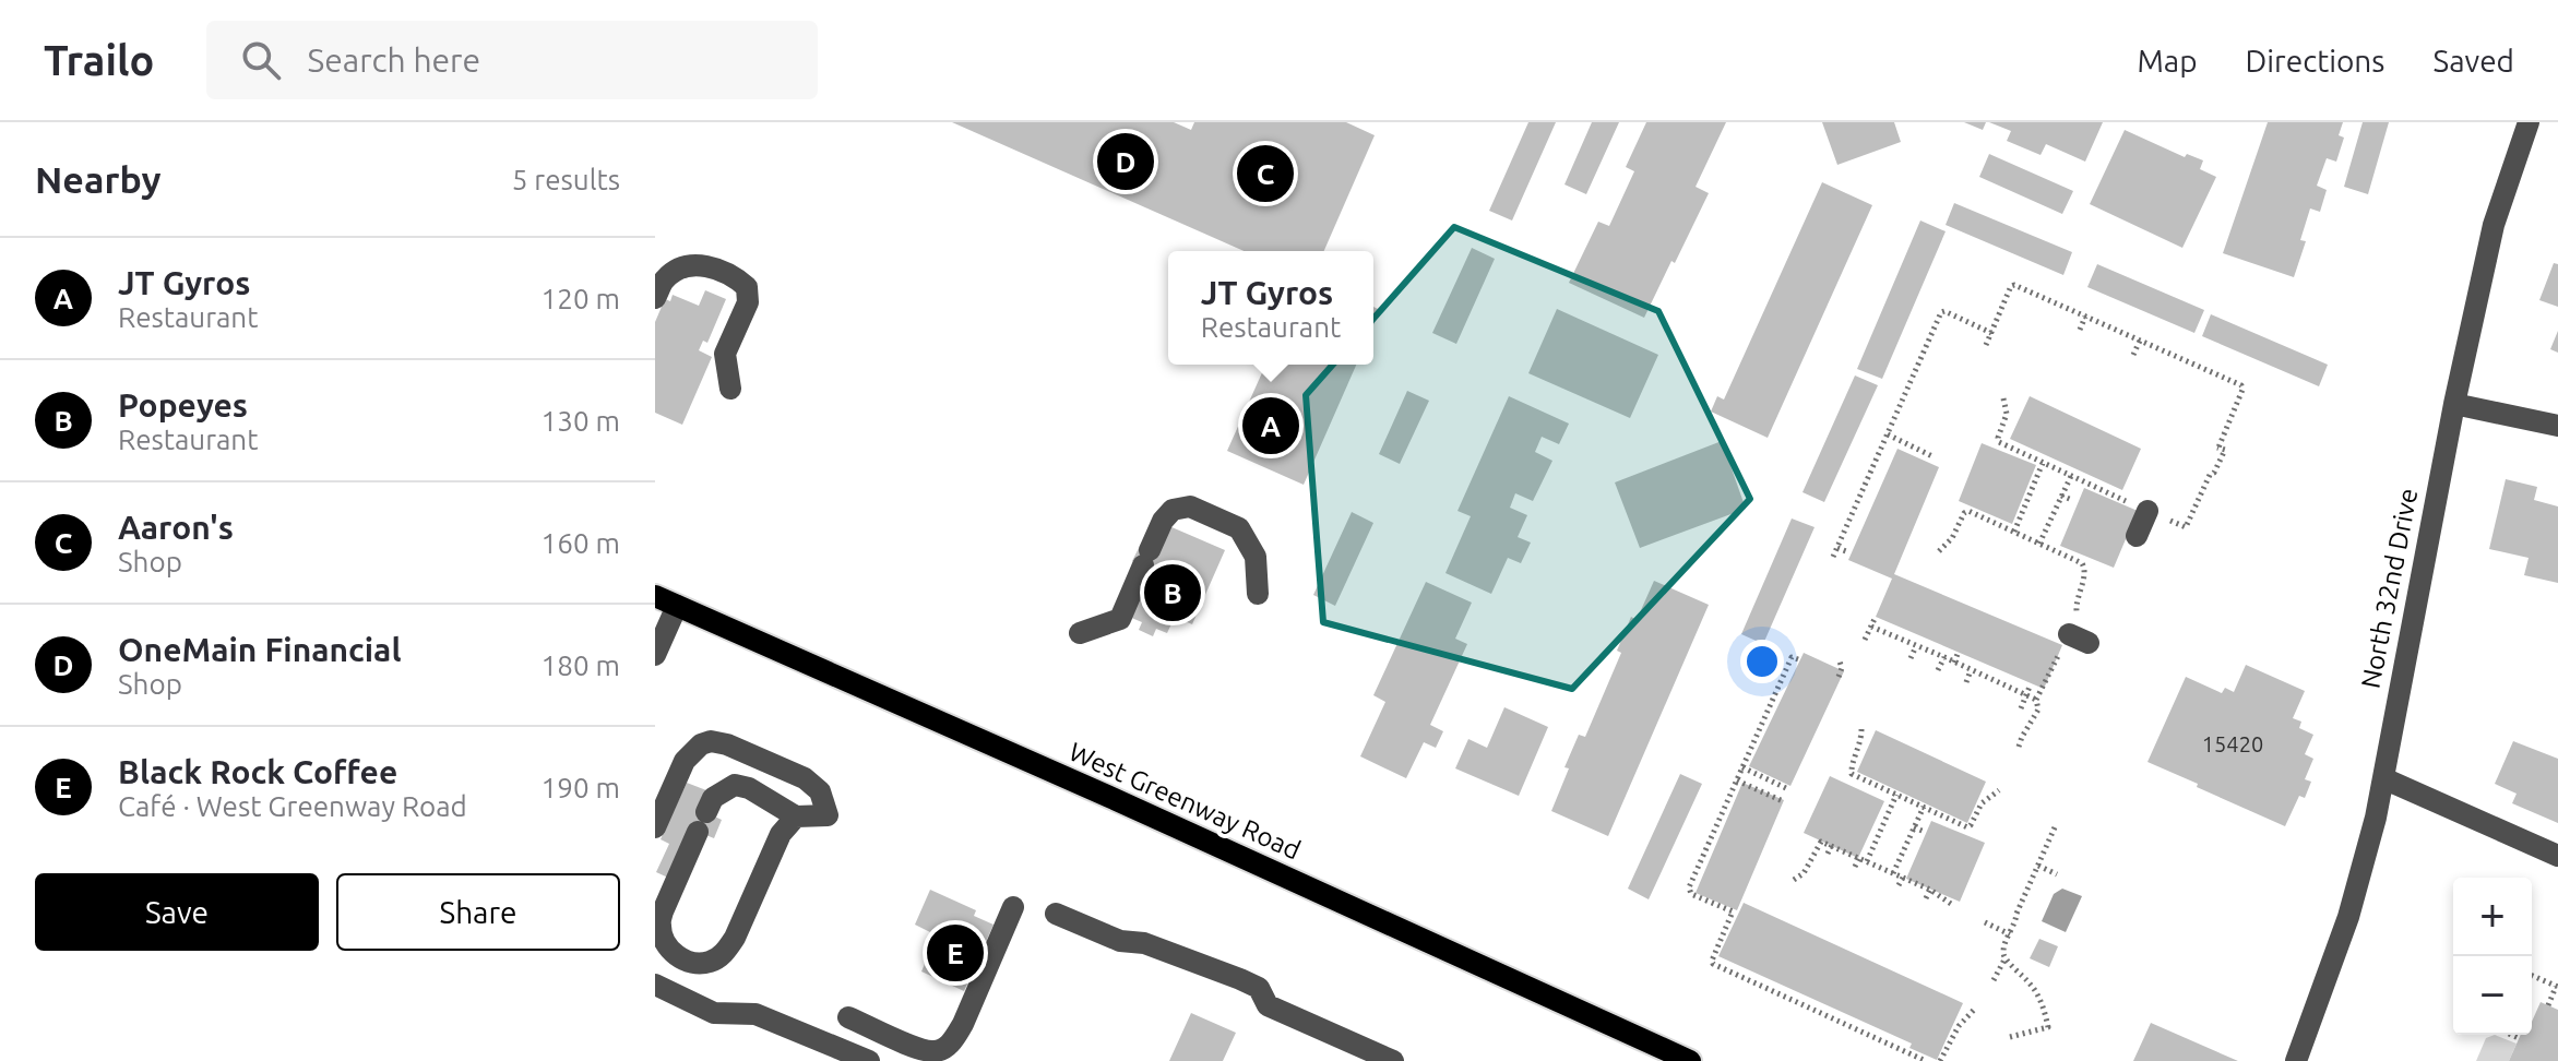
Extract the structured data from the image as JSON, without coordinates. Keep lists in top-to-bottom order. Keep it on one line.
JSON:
{"streets":{"main road":["West Greenway Road"],"street":["North 32nd Drive"]},"house_numbers":["15420"],"page":{"header":"Trailo","search":"Search here","nav":["Map","Directions","Saved"],"heading":["Nearby","5 results"],"pins":["D","C","A","B","E"],"list":[{"mark":"A","name":"JT Gyros","note":"Restaurant","value":"120 m"},{"mark":"B","name":"Popeyes","note":"Restaurant","value":"130 m"},{"mark":"C","name":"Aaron's","note":"Shop","value":"160 m"},{"mark":"D","name":"OneMain Financial","note":"Shop","value":"180 m"},{"mark":"E","name":"Black Rock Coffee","note":"Café · West Greenway Road","value":"190 m"}],"popup":["JT Gyros","Restaurant"],"buttons":["Save","Share"],"map_buttons":["+","−"]}}
